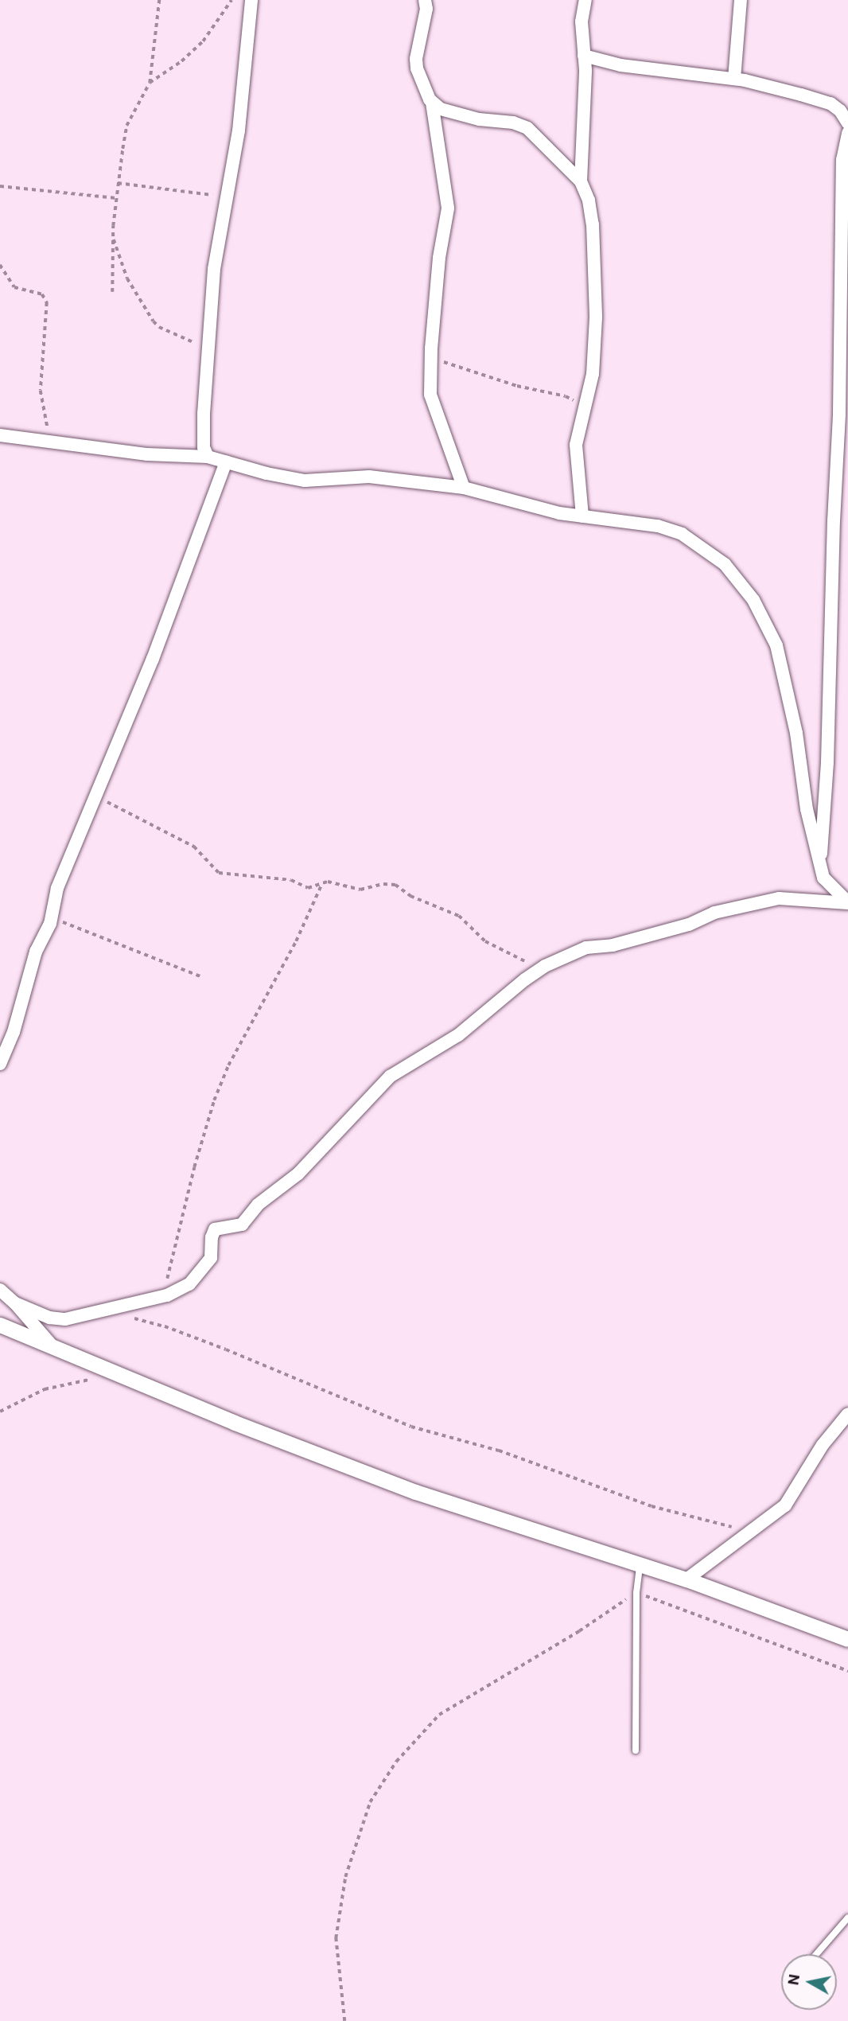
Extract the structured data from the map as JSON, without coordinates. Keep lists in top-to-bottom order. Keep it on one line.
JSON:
{"north":"left"}
